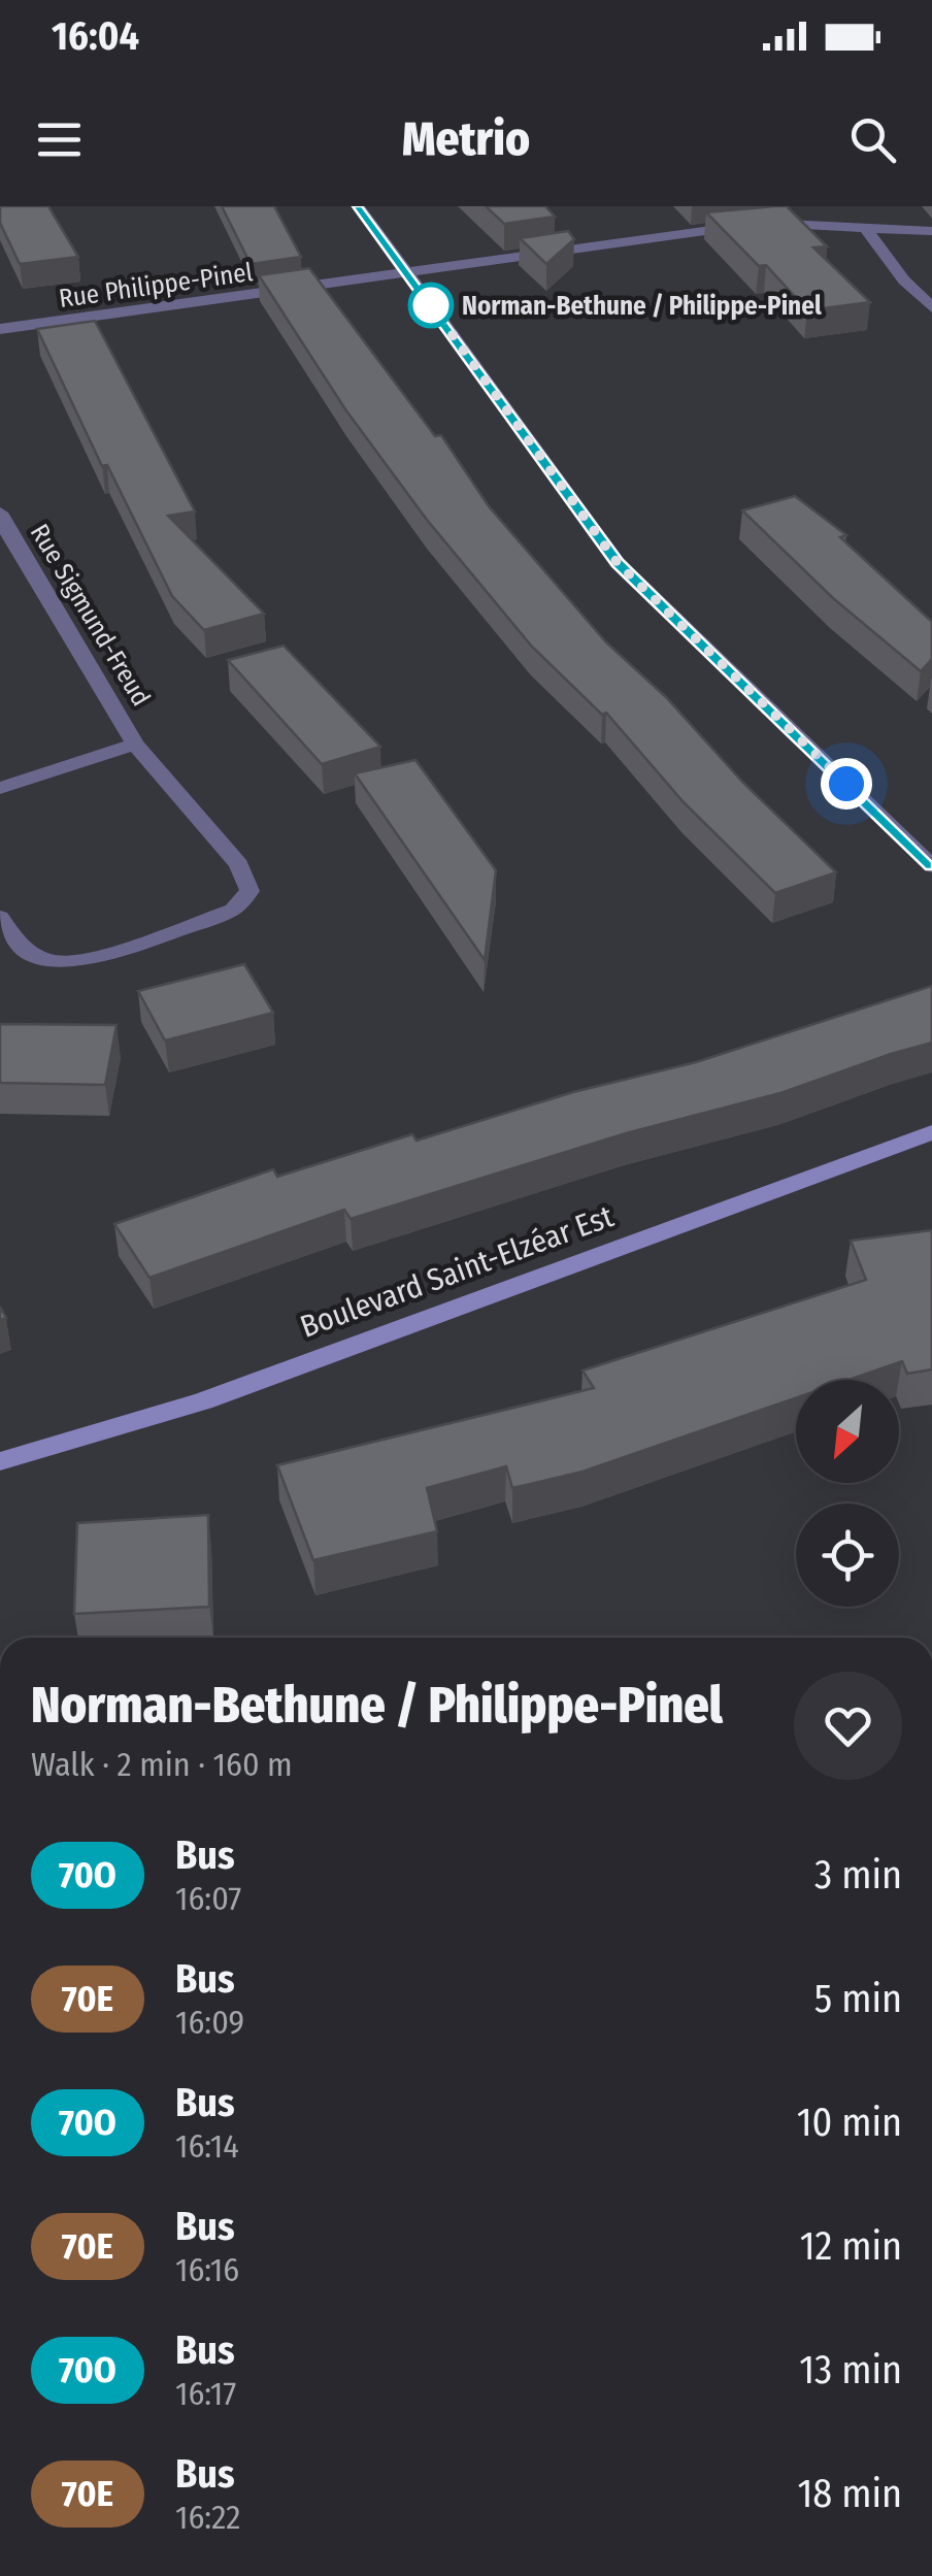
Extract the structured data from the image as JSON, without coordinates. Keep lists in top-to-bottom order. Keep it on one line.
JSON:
{"streets":{"street":["Rue Philippe-Pinel","Rue Sigmund-Freud","Boulevard Saint-Elzéar Est"]},"places":["Norman-Bethune / Philippe-Pinel"],"lines":["bus line 70O"],"north":"bottom left","page":{"status":"16:04","header":"Metrio","heading":["Norman-Bethune / Philippe-Pinel","Walk · 2 min · 160 m"],"list":[{"mark":"70O","name":"Bus","note":"16:07","value":"3 min"},{"mark":"70E","name":"Bus","note":"16:09","value":"5 min"},{"mark":"70O","name":"Bus","note":"16:14","value":"10 min"},{"mark":"70E","name":"Bus","note":"16:16","value":"12 min"},{"mark":"70O","name":"Bus","note":"16:17","value":"13 min"},{"mark":"70E","name":"Bus","note":"16:22","value":"18 min"}]}}
